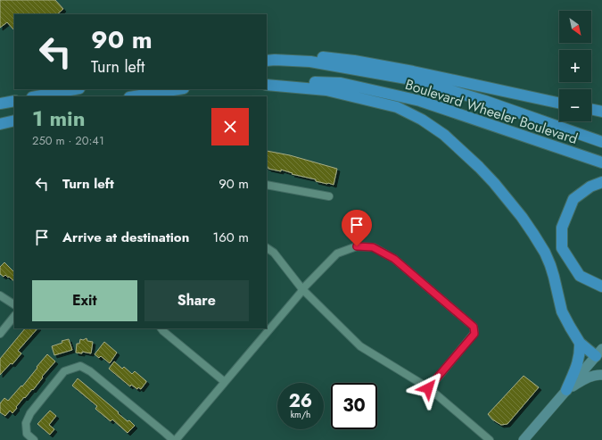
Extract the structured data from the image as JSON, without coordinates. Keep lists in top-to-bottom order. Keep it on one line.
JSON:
{"streets":{"highway":["Boulevard Wheeler Boulevard"]},"north":"bottom right","page":{"map_buttons":["+","−"],"turn":["90 m","Turn left"],"heading":["1 min","250 m · 20:41"],"list":[{"name":"Turn left","value":"90 m"},{"name":"Arrive at destination","value":"160 m"}],"buttons":["Exit","Share"],"speed":"26 km/h","limit":"30"}}
